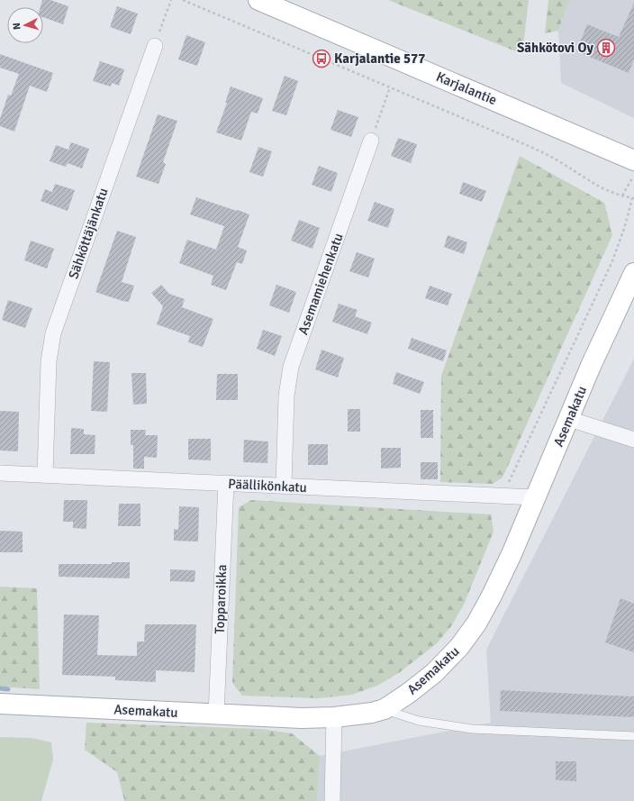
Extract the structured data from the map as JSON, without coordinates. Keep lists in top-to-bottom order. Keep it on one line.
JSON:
{"streets":{"street":["Karjalantie","Sähköttäjänkatu","Asemamiehenkatu","Asemakatu","Päällikönkatu","Topparoikka"]},"crossings":[["Sähköttäjänkatu","Päällikönkatu"],["Asemamiehenkatu","Päällikönkatu"],["Asemakatu","Päällikönkatu"],["Asemakatu","Topparoikka"],["Päällikönkatu","Topparoikka"]],"places":{"building":["Sähkötovi Oy"],"bus stop":["Karjalantie 577"]},"north":"left"}
